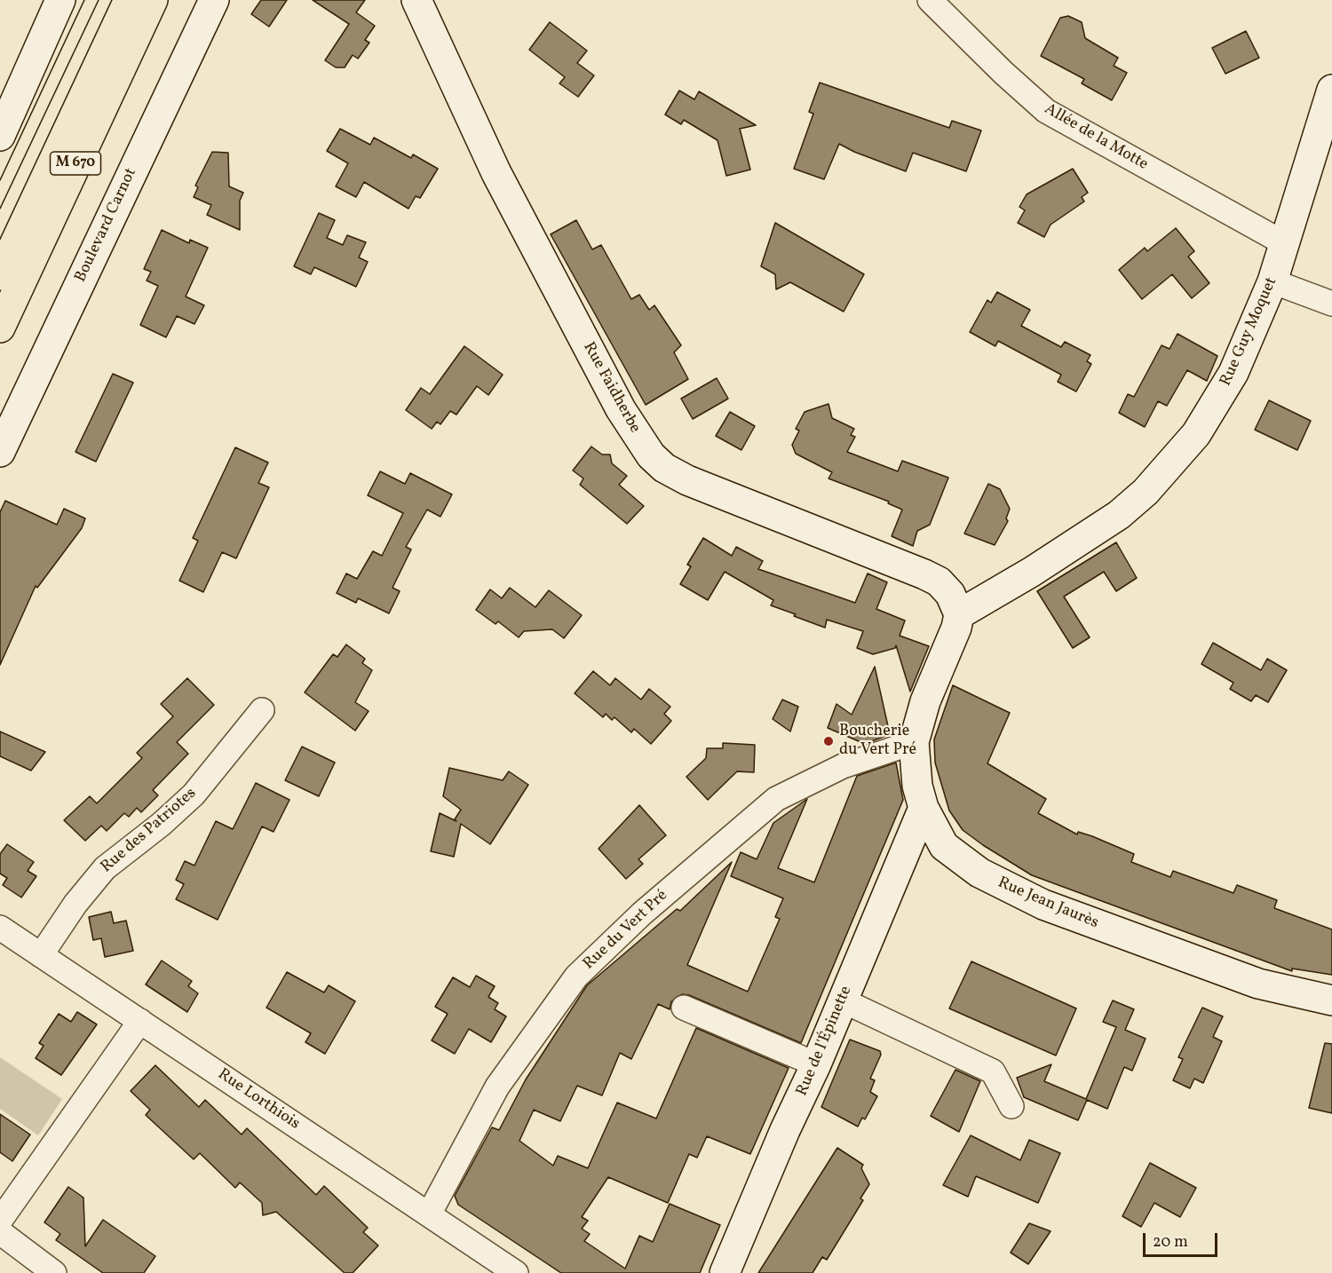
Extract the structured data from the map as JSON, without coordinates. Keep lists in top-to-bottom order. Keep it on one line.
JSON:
{"streets":{"main road":["M 670"],"street":["Allée de la Motte","Boulevard Carnot","Rue Guy Moquet","Rue Faidherbe","Rue des Patriotes","Rue Jean Jaurès","Rue du Vert Pré","Rue de l'Épinette","Rue Lorthiois"]},"crossings":[["Allée de la Motte","Rue Guy Moquet"],["Rue Guy Moquet","Rue Faidherbe"],["Rue Guy Moquet","Rue Jean Jaurès"],["Rue Faidherbe","Rue Jean Jaurès"],["Rue des Patriotes","Rue Lorthiois"],["Rue Jean Jaurès","Rue du Vert Pré"],["Rue Jean Jaurès","Rue de l'Épinette"],["Rue du Vert Pré","Rue Lorthiois"]],"places":["Boucherie du Vert Pré"],"scale_bar":"20 m"}
